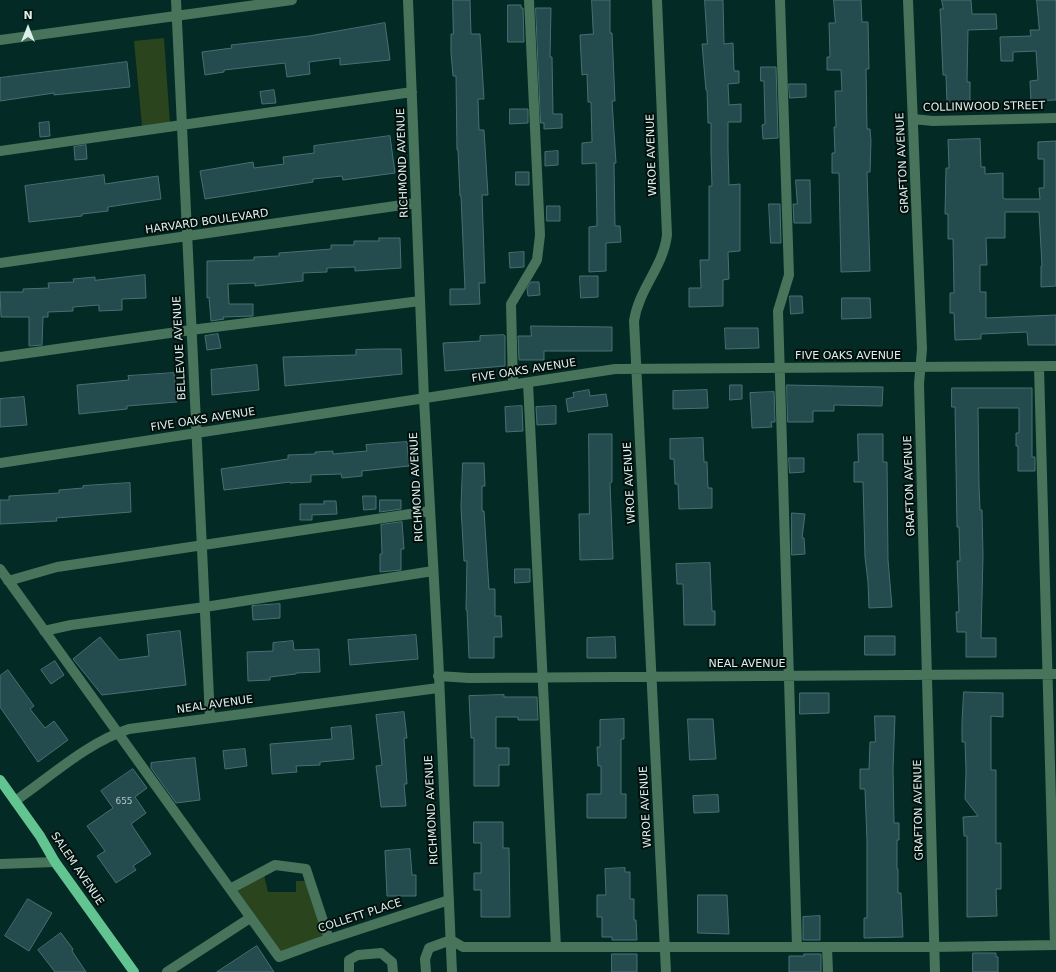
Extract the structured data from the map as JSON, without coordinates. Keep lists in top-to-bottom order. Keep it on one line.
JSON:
{"streets":{"main road":["SALEM AVENUE"],"street":["COLLINWOOD STREET","WROE AVENUE","RICHMOND AVENUE","GRAFTON AVENUE","HARVARD BOULEVARD","BELLEVUE AVENUE","FIVE OAKS AVENUE","NEAL AVENUE","COLLETT PLACE"]},"crossings":[["COLLINWOOD STREET","GRAFTON AVENUE"],["WROE AVENUE","FIVE OAKS AVENUE"],["WROE AVENUE","NEAL AVENUE"],["RICHMOND AVENUE","HARVARD BOULEVARD"],["RICHMOND AVENUE","FIVE OAKS AVENUE"],["RICHMOND AVENUE","NEAL AVENUE"],["RICHMOND AVENUE","COLLETT PLACE"],["GRAFTON AVENUE","FIVE OAKS AVENUE"],["GRAFTON AVENUE","NEAL AVENUE"],["HARVARD BOULEVARD","BELLEVUE AVENUE"],["BELLEVUE AVENUE","FIVE OAKS AVENUE"],["BELLEVUE AVENUE","NEAL AVENUE"],["NEAL AVENUE","SALEM AVENUE"]],"house_numbers":["655"],"north":"top"}
